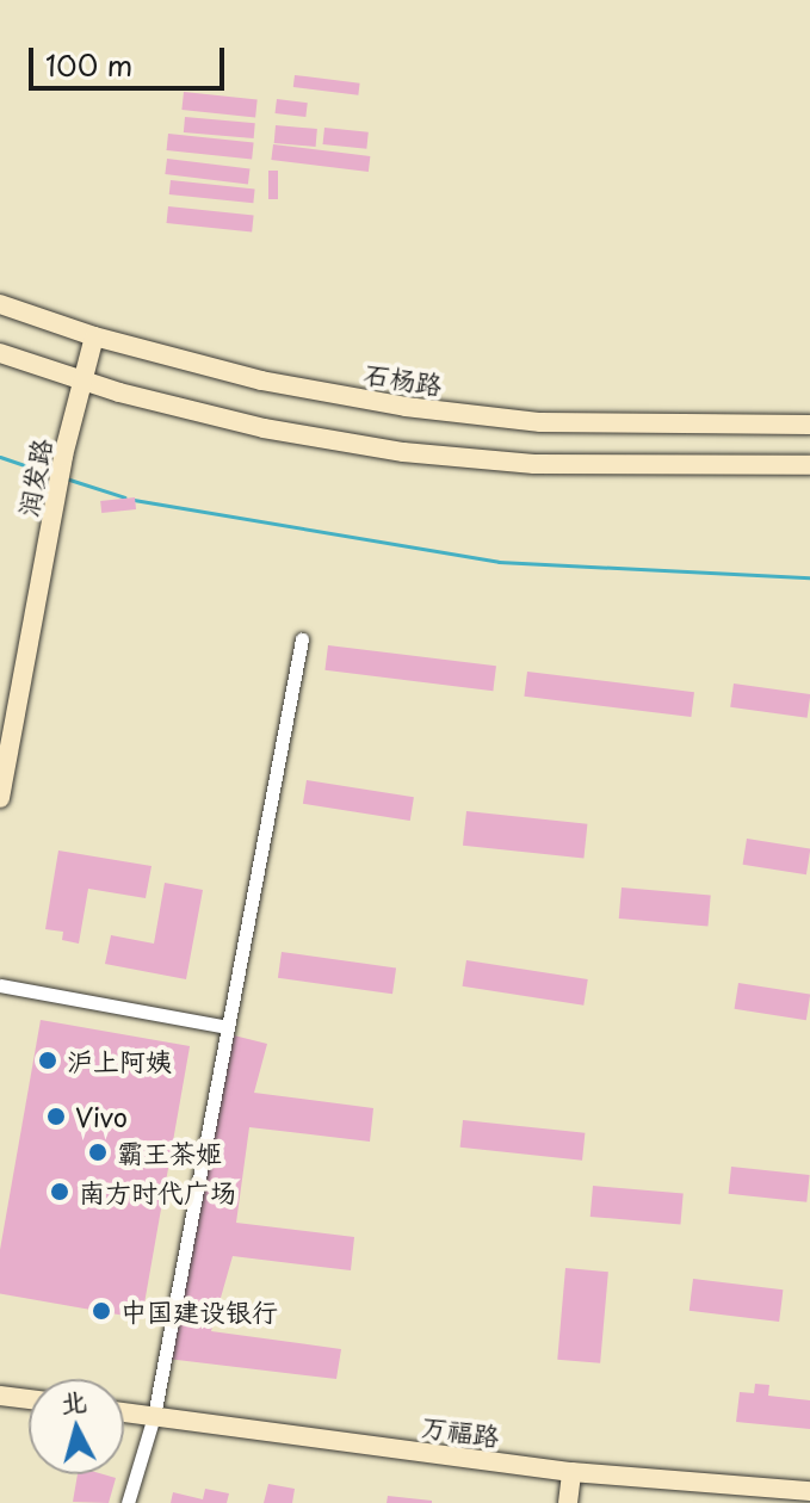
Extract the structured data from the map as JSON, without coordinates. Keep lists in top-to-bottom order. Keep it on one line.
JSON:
{"streets":{"main road":["石杨路","润发路","万福路"]},"crossings":[["石杨路","润发路"]],"places":["沪上阿姨","Vivo","霸王茶姬","南方时代广场","中国建设银行"],"scale_bar":"100 m","north":"top"}
